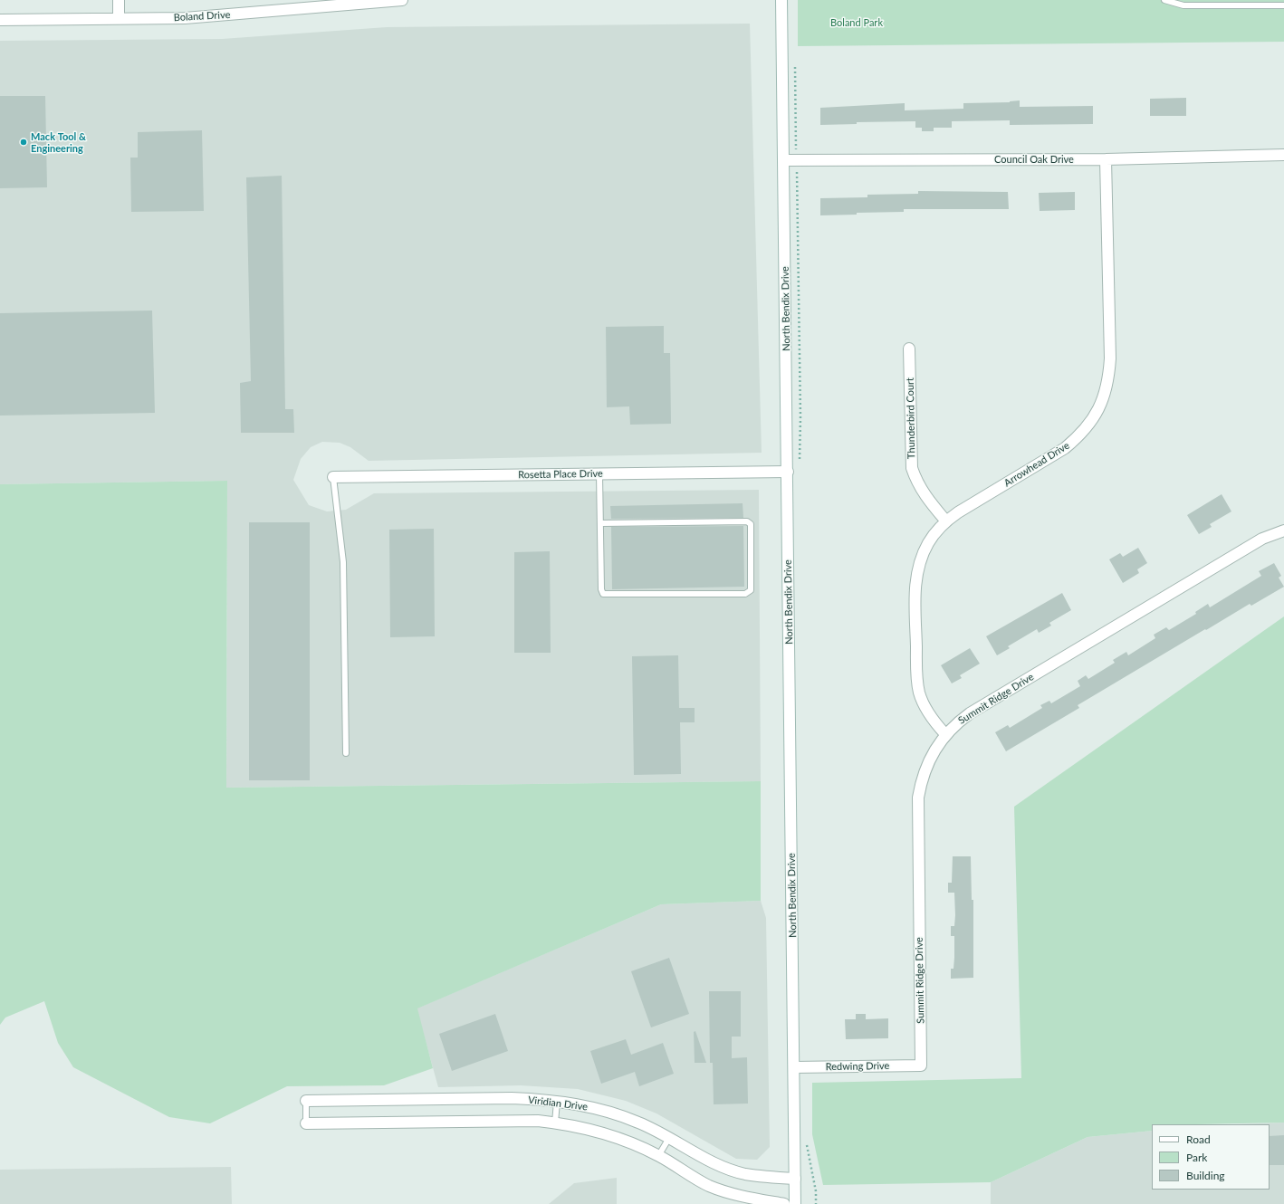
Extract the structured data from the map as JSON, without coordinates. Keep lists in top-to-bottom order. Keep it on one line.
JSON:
{"streets":{"street":["Boland Drive","Council Oak Drive","North Bendix Drive","Thunderbird Court","Arrowhead Drive","Rosetta Place Drive","Summit Ridge Drive","Redwing Drive","Viridian Drive"]},"crossings":[["Council Oak Drive","North Bendix Drive"],["Council Oak Drive","Arrowhead Drive"],["North Bendix Drive","Rosetta Place Drive"],["North Bendix Drive","Redwing Drive"],["North Bendix Drive","Viridian Drive"],["Thunderbird Court","Arrowhead Drive"],["Arrowhead Drive","Summit Ridge Drive"],["Summit Ridge Drive","Redwing Drive"]],"parks":["Boland Park"],"places":["Mack Tool & Engineering"],"legend":["Road","Park","Building"]}
